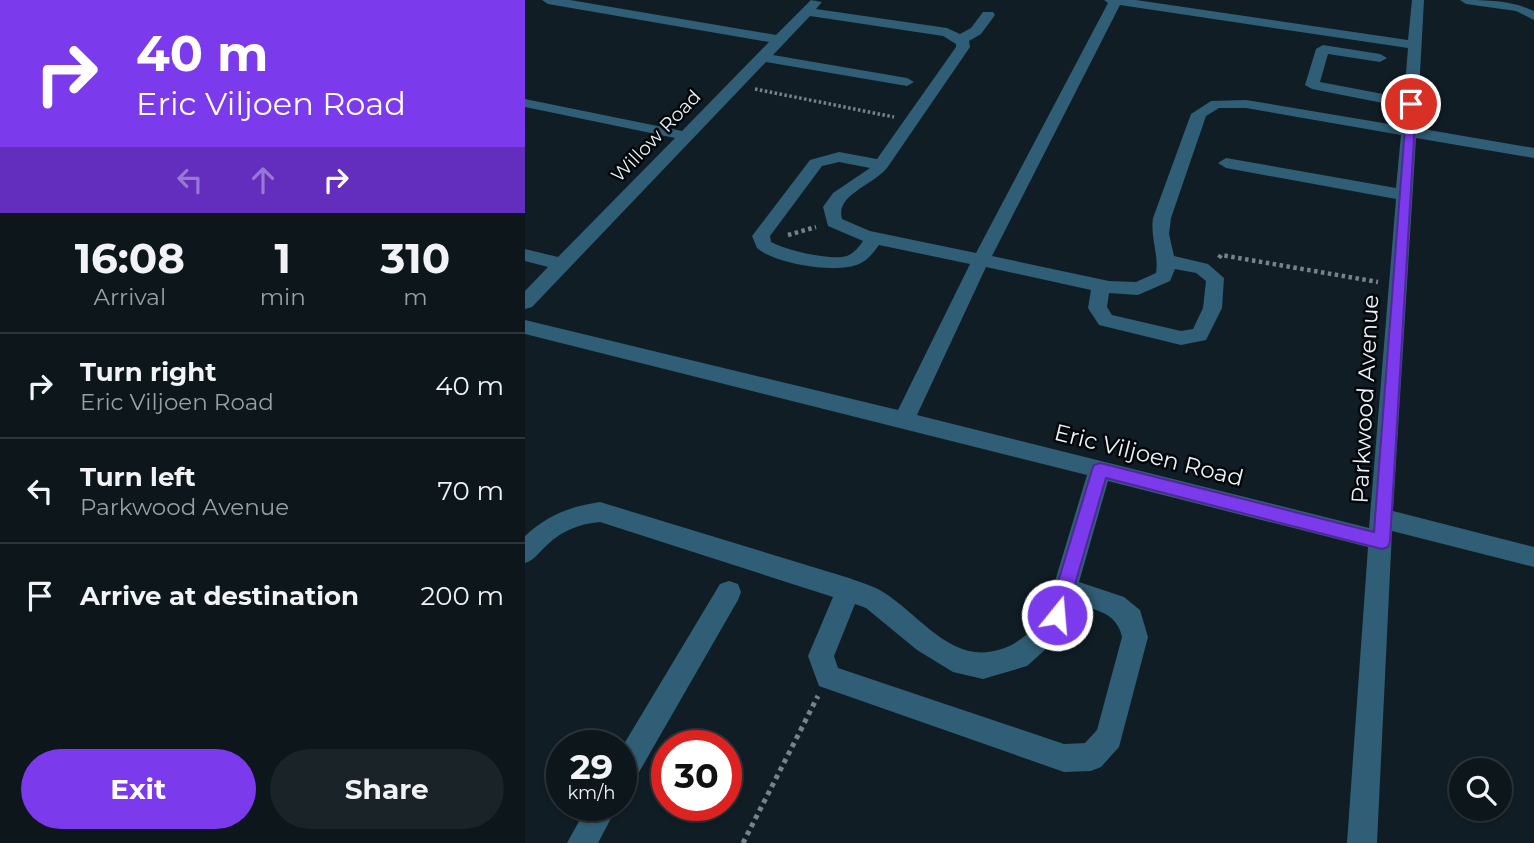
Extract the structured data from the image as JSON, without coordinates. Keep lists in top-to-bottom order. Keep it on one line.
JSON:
{"streets":{"street":["Willow Road","Parkwood Avenue","Eric Viljoen Road"]},"crossings":[["Parkwood Avenue","Eric Viljoen Road"]],"page":{"turn":["40 m","Eric Viljoen Road"],"eta":["16:08","Arrival","1","min","310","m"],"list":[{"name":"Turn right","note":"Eric Viljoen Road","value":"40 m"},{"name":"Turn left","note":"Parkwood Avenue","value":"70 m"},{"name":"Arrive at destination","value":"200 m"}],"speed":"29 km/h","limit":"30","buttons":["Exit","Share"]}}
